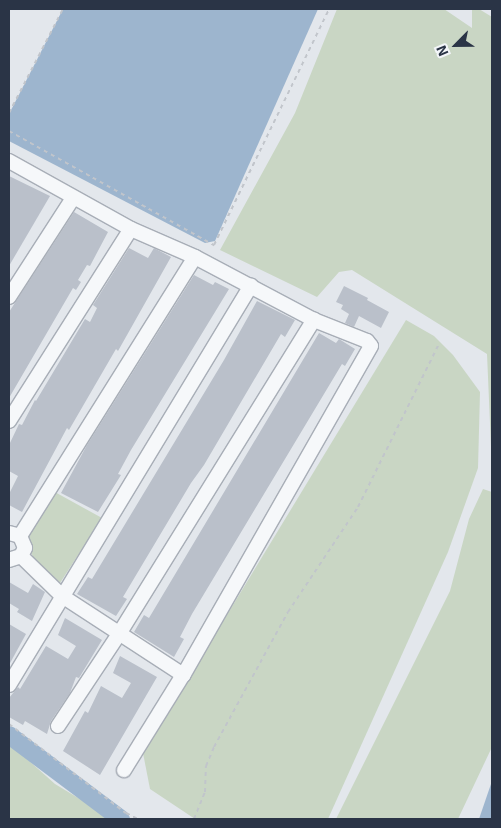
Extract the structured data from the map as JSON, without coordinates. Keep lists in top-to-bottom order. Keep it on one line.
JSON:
{"north":"bottom left"}
